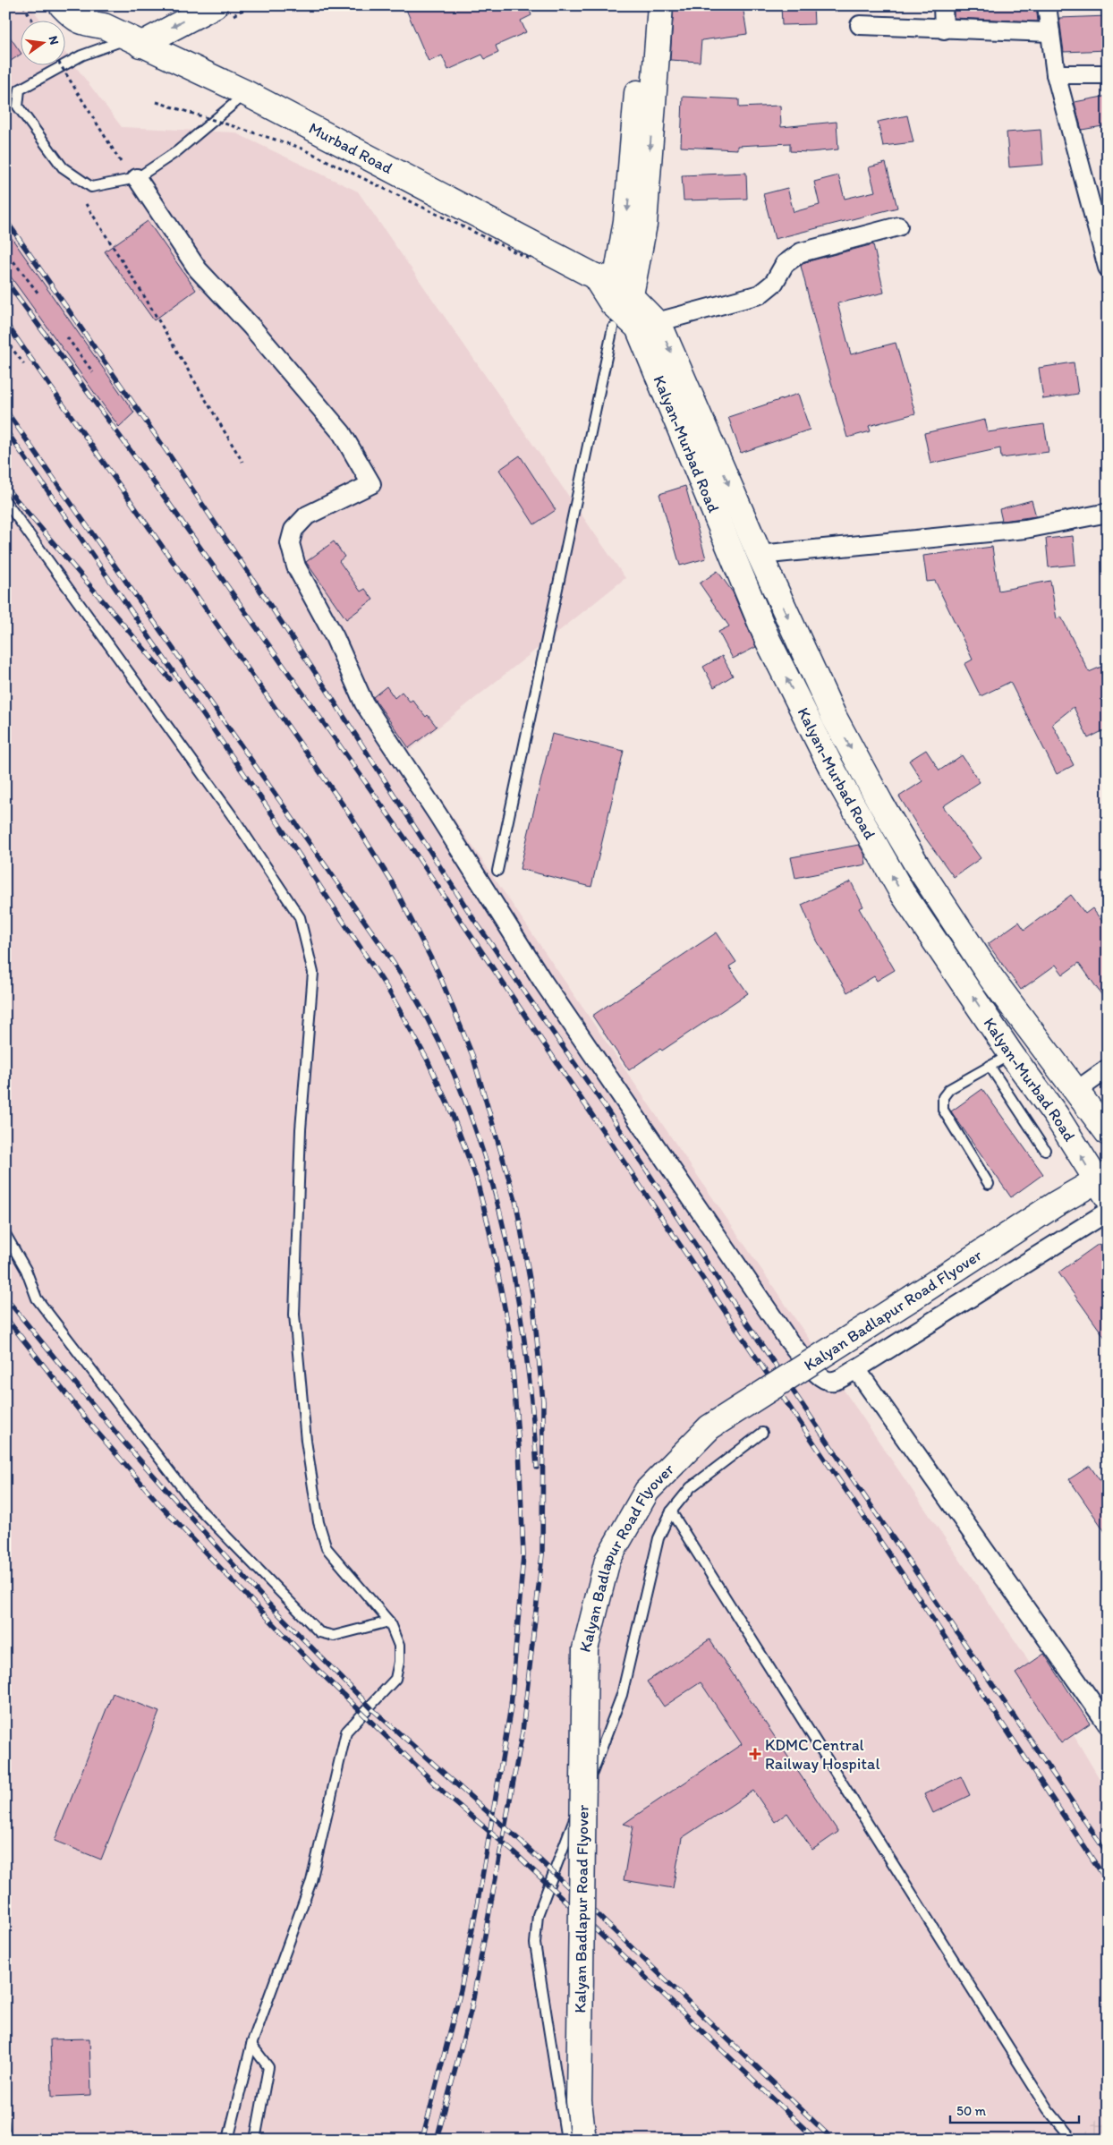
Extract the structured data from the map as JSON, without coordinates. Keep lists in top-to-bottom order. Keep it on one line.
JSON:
{"streets":{"main road":["Murbad Road","Kalyan-Murbad Road","Kalyan Badlapur Road Flyover"]},"crossings":[["Murbad Road","Kalyan-Murbad Road"],["Kalyan-Murbad Road","Kalyan Badlapur Road Flyover"]],"places":{"health":["KDMC Central Railway Hospital"]},"scale_bar":"50 m","north":"right"}
